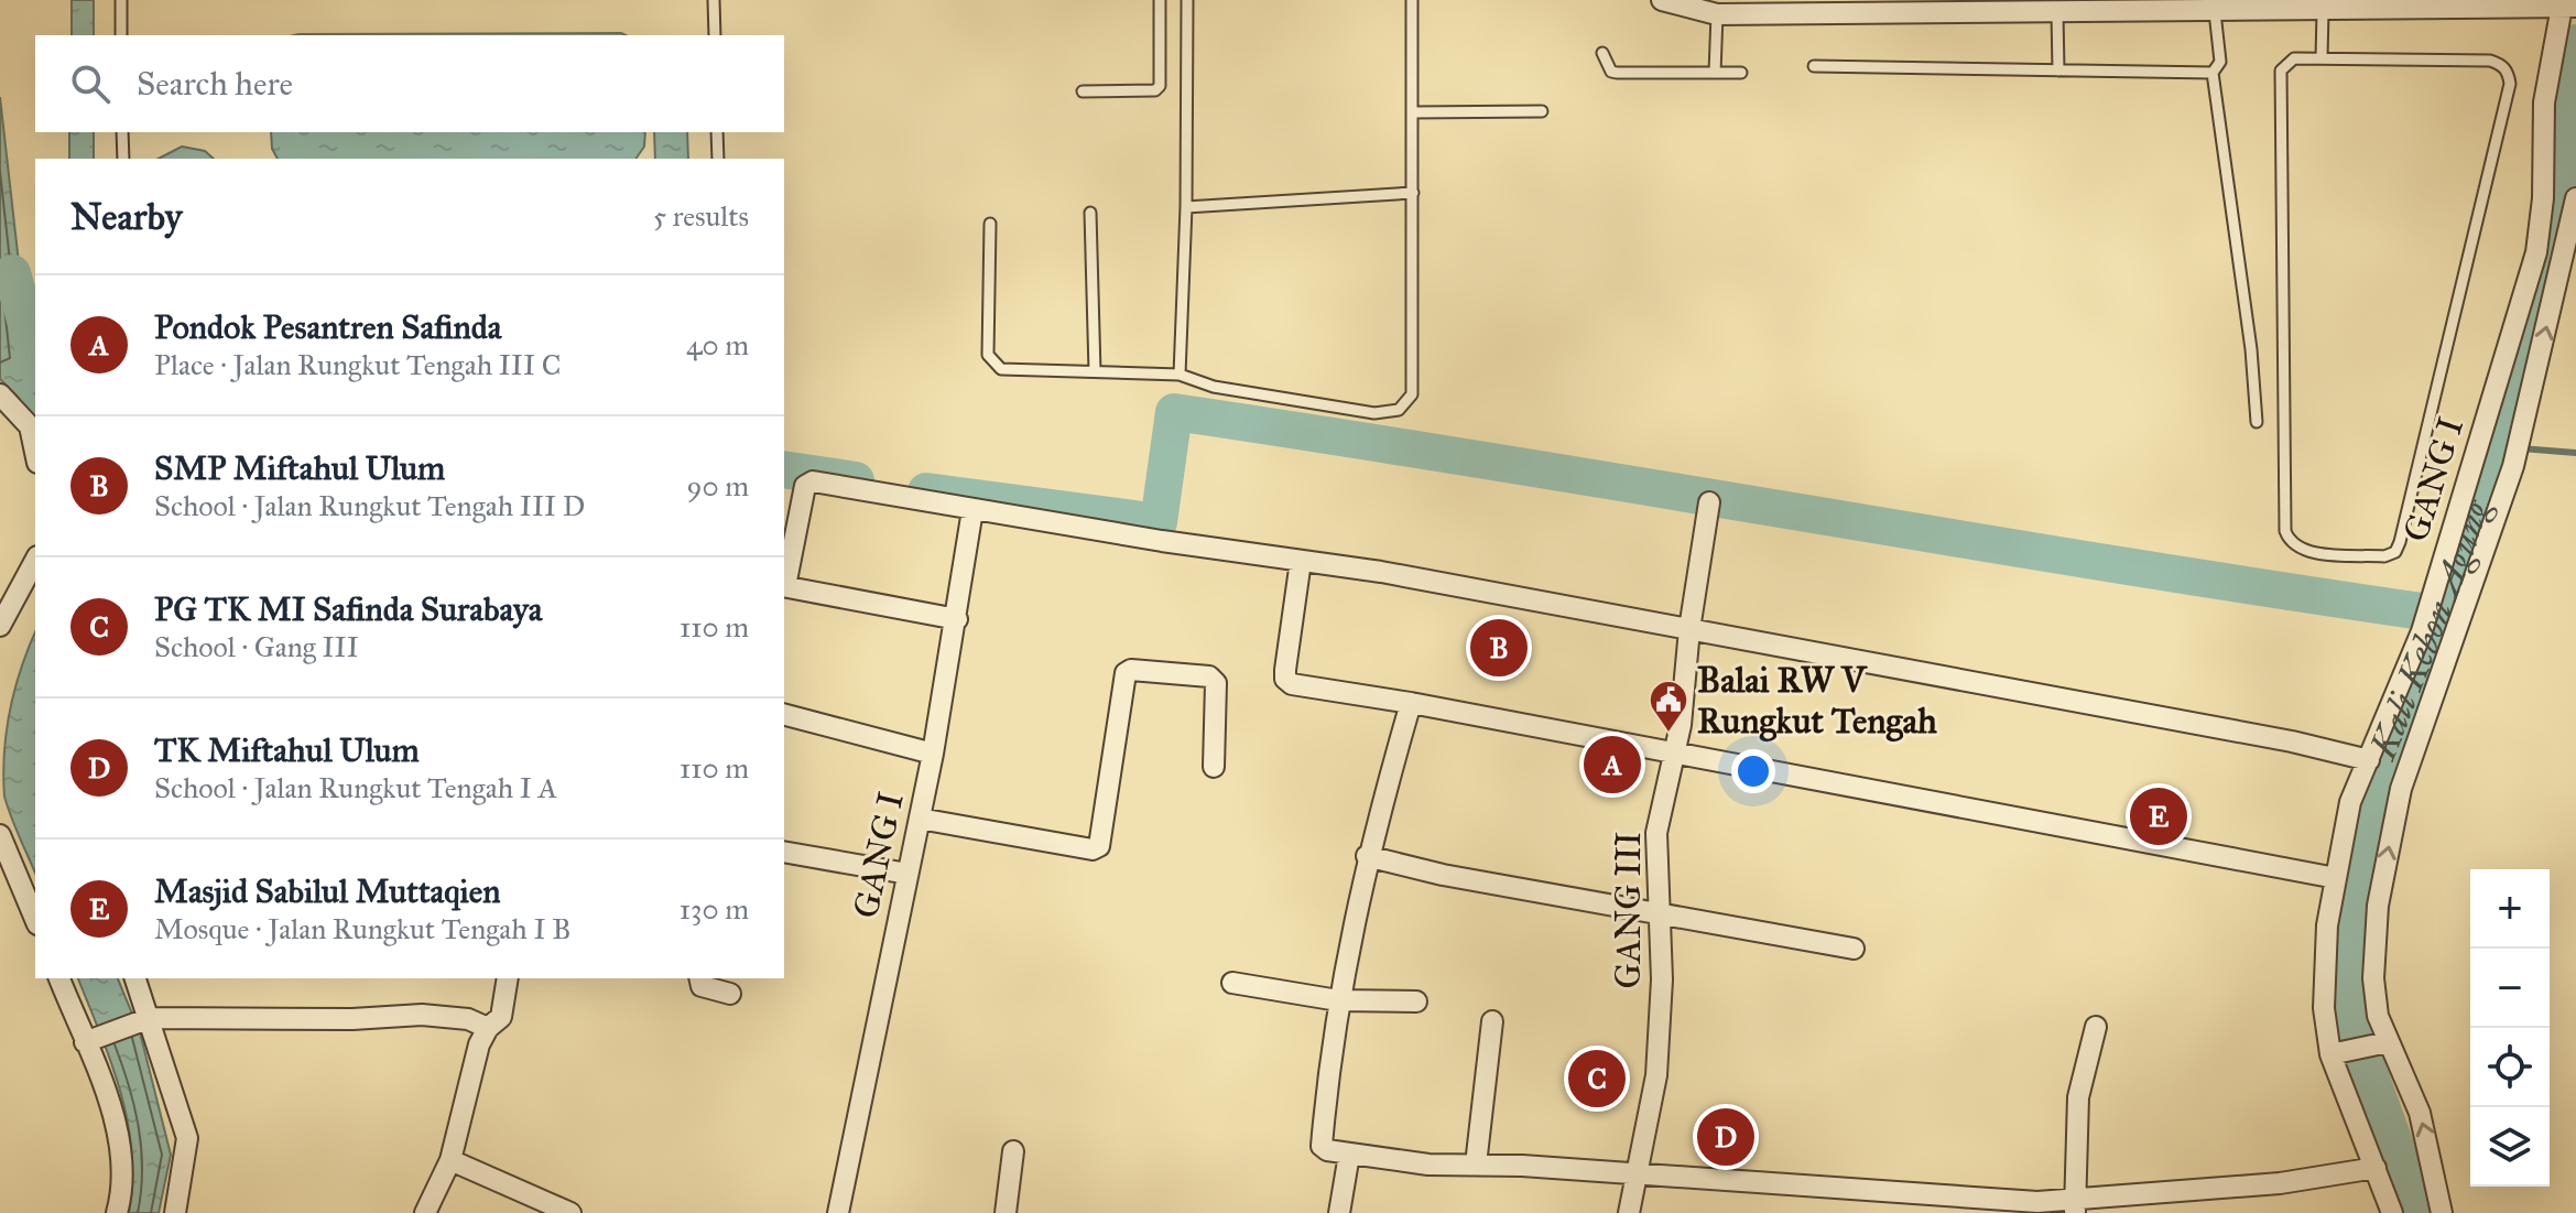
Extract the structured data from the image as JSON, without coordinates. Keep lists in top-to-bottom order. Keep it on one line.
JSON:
{"streets":{"street":["GANG I","GANG III"]},"water":["Kali Kebon Agung"],"places":{"public building":["Balai RW V Rungkut Tengah"]},"page":{"search":"Search here","heading":["Nearby","5 results"],"list":[{"mark":"A","name":"Pondok Pesantren Safinda","note":"Place · Jalan Rungkut Tengah III C","value":"40 m"},{"mark":"B","name":"SMP Miftahul Ulum","note":"School · Jalan Rungkut Tengah III D","value":"90 m"},{"mark":"C","name":"PG TK MI Safinda Surabaya","note":"School · Gang III","value":"110 m"},{"mark":"D","name":"TK Miftahul Ulum","note":"School · Jalan Rungkut Tengah I A","value":"110 m"},{"mark":"E","name":"Masjid Sabilul Muttaqien","note":"Mosque · Jalan Rungkut Tengah I B","value":"130 m"}],"pins":["B","A","E","C","D"],"map_buttons":["+","−"]}}
